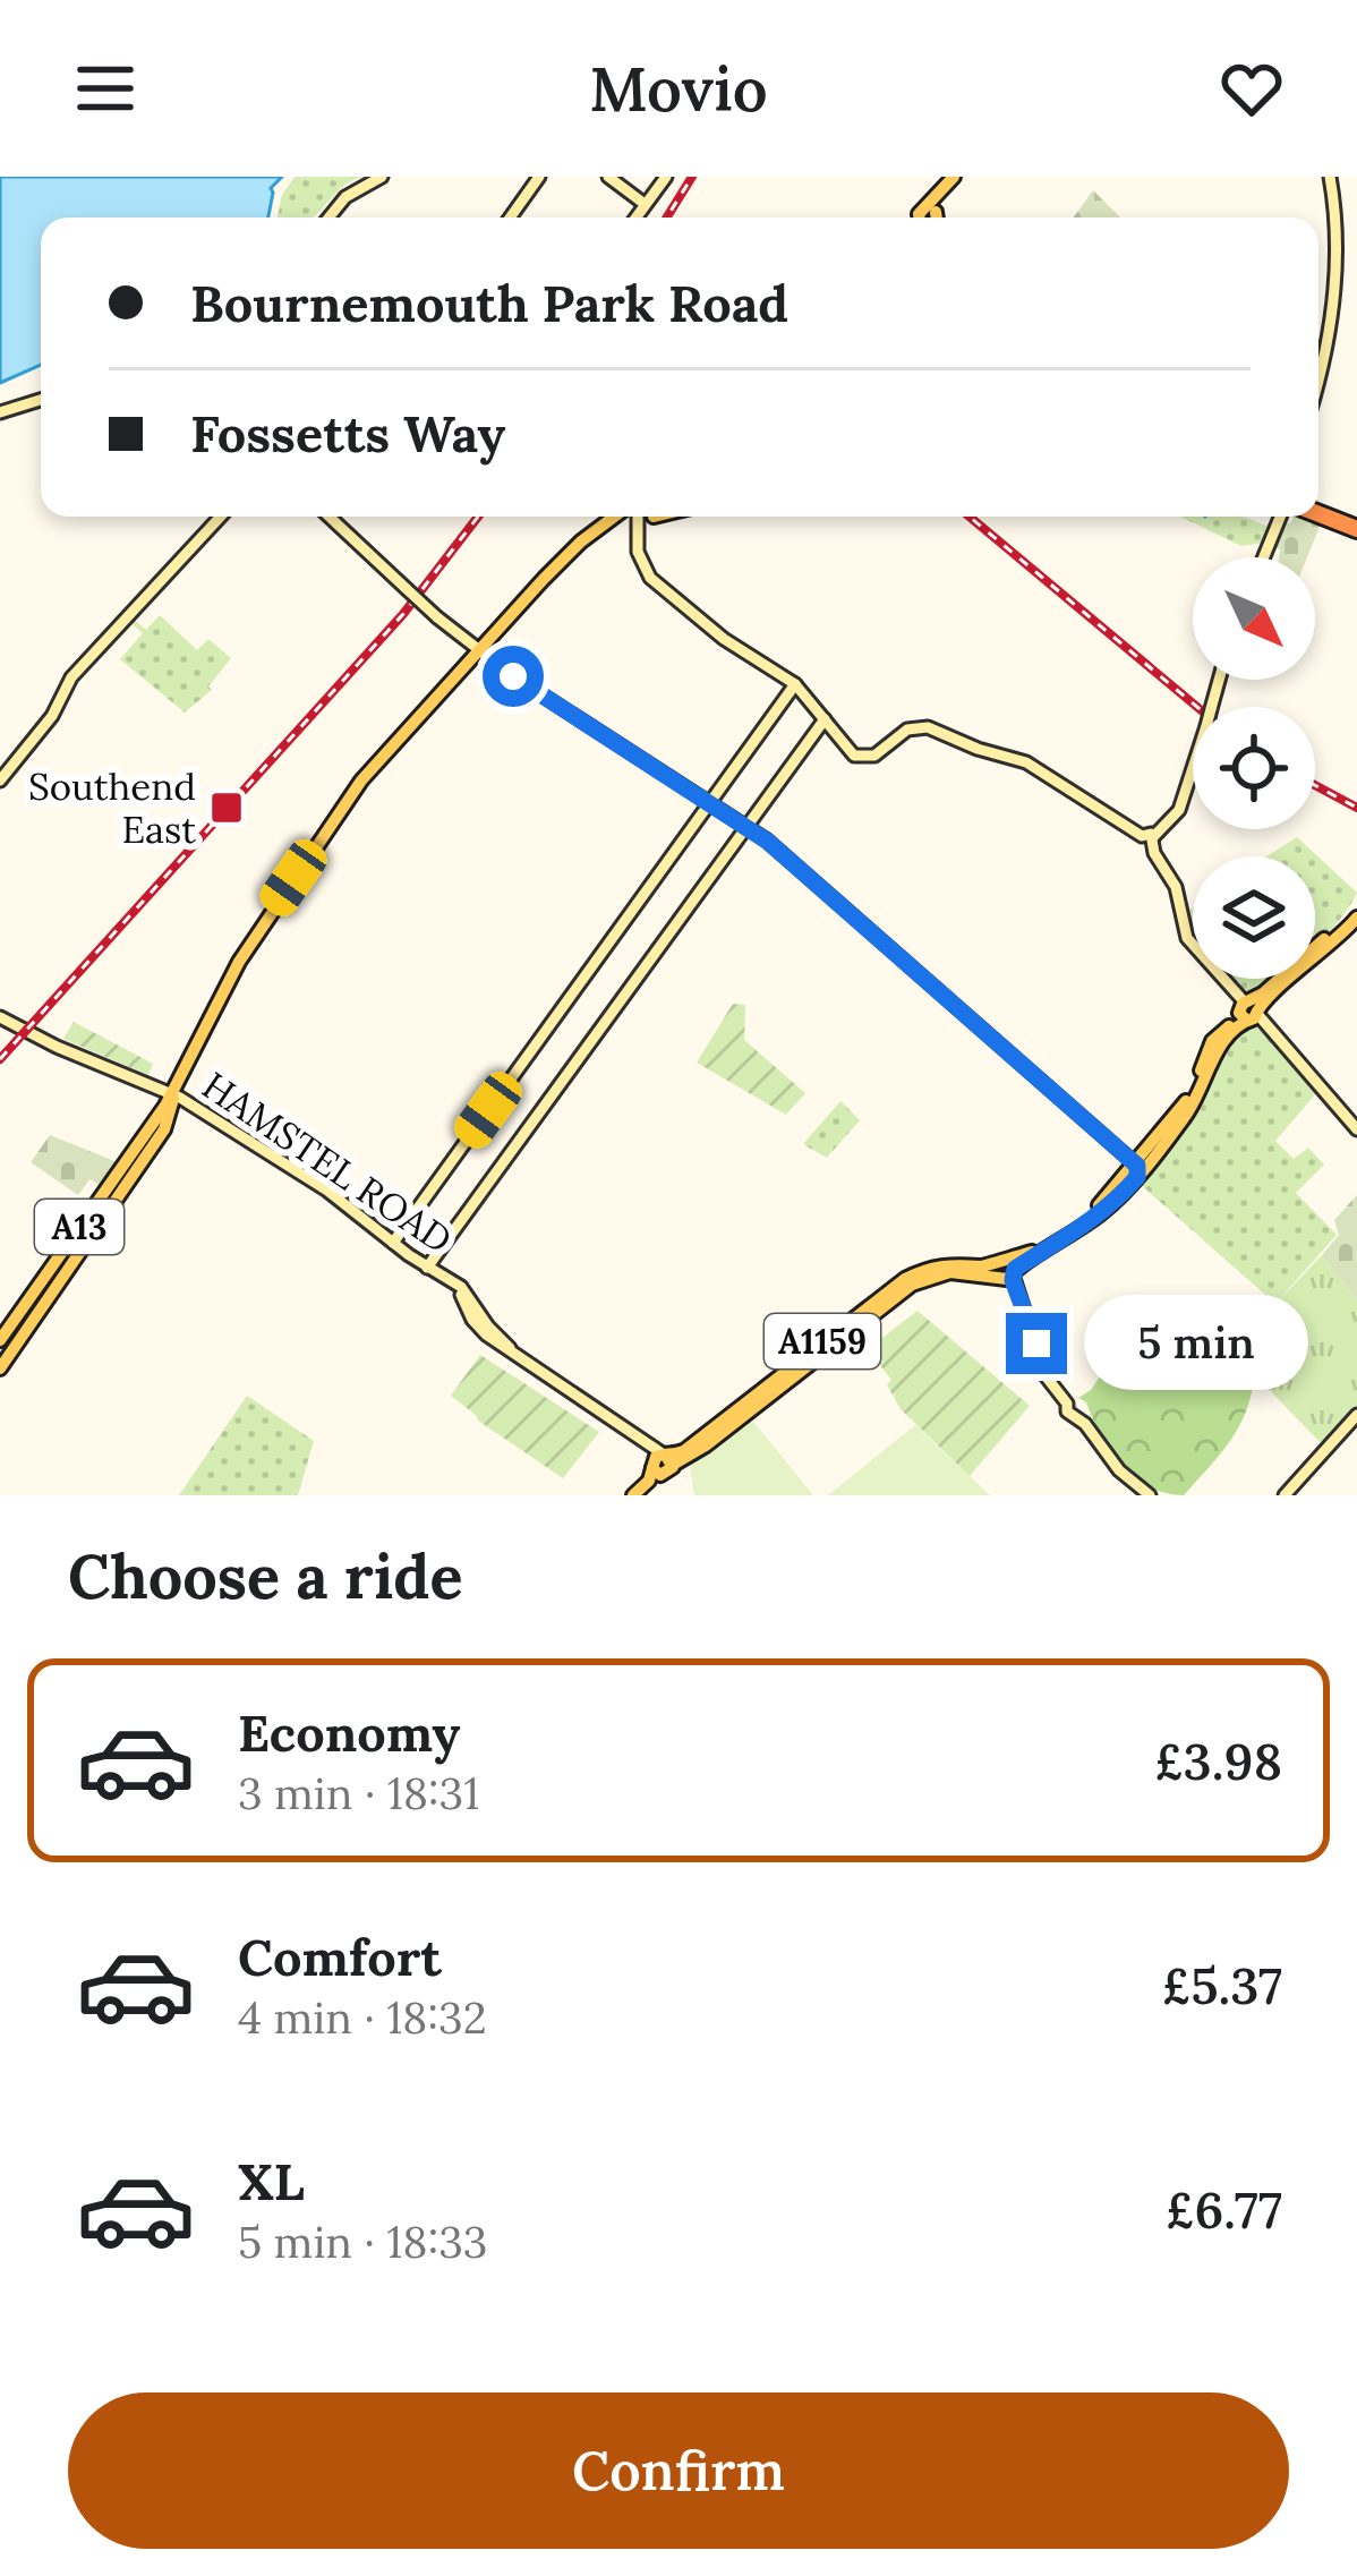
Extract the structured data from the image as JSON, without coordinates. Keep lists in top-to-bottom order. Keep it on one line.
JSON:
{"streets":{"main road":["A13","A1159"],"street":["HAMSTEL ROAD"]},"crossings":[["HAMSTEL ROAD","A13"],["HAMSTEL ROAD","A1159"]],"places":{"transit":["Southend East"]},"north":"bottom right","page":{"header":"Movio","banner":["Bournemouth Park Road","Fossetts Way"],"bubble":"5 min","heading":"Choose a ride","list":[{"name":"Economy","note":"3 min · 18:31","value":"£3.98"},{"name":"Comfort","note":"4 min · 18:32","value":"£5.37"},{"name":"XL","note":"5 min · 18:33","value":"£6.77"}],"buttons":"Confirm"}}
